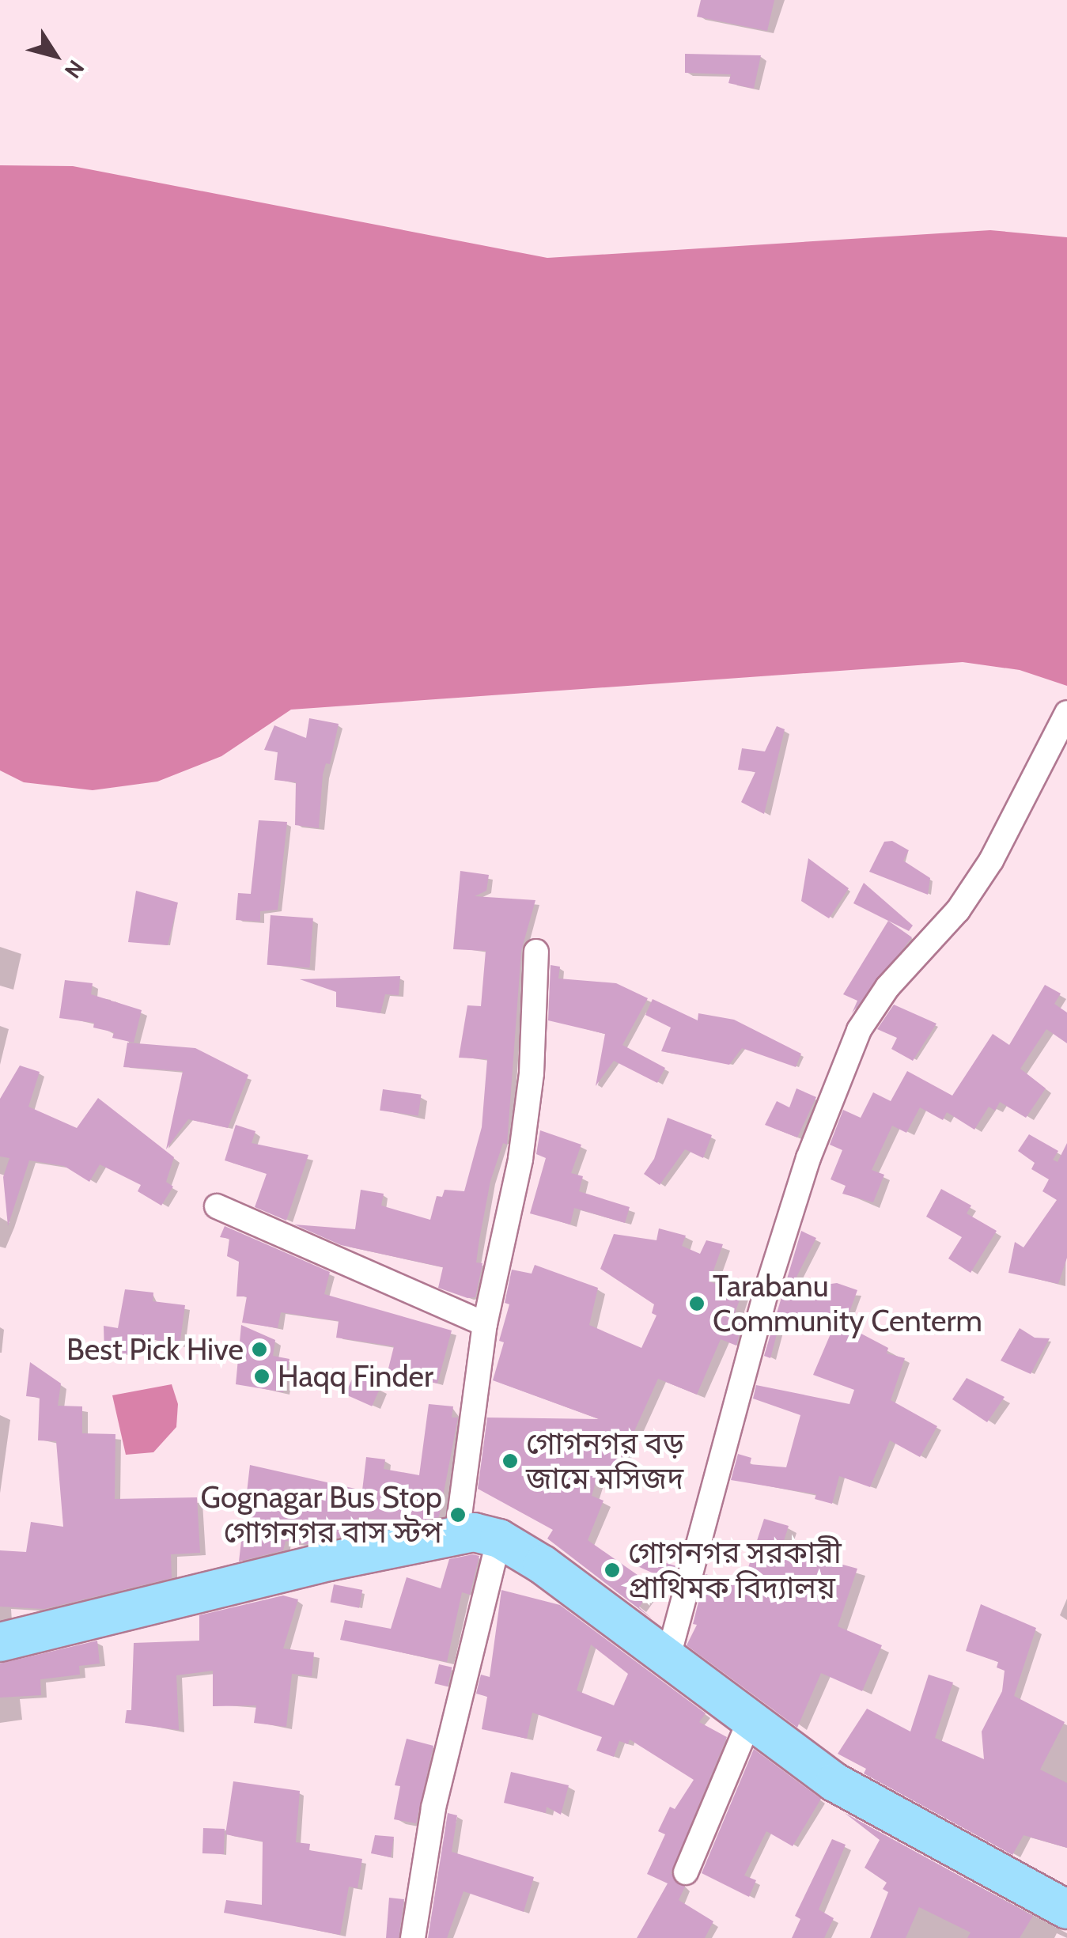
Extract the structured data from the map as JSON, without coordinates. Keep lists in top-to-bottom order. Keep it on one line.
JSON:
{"places":["Tarabanu Community Centerm","Best Pick Hive","Haqq Finder","গোগনগর বড় জামে মসিজদ","Gognagar Bus Stop গোগনগর বাস স্টপ","গোগনগর সরকারী প্রাথিমক বিদ্যালয়"],"north":"bottom right"}
